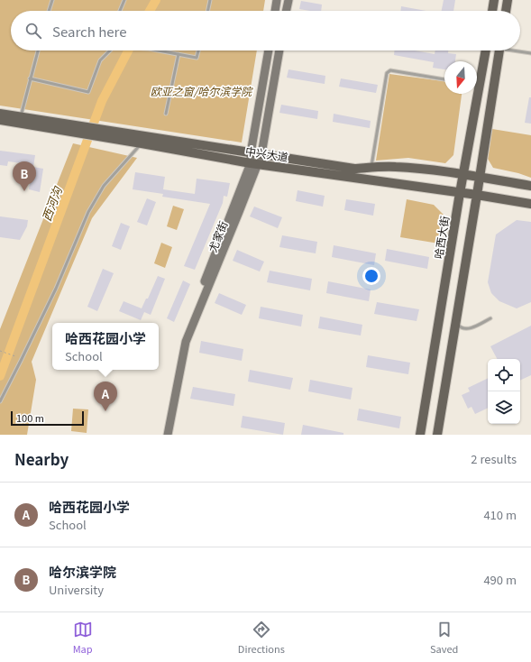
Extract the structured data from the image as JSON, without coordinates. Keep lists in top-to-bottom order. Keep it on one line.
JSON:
{"streets":{"main road":["中兴大道","尤家街","哈西大街"]},"crossings":[["中兴大道","尤家街"],["中兴大道","哈西大街"]],"water":["西河沟"],"parks":["欧亚之窗/哈尔滨学院"],"scale_bar":"100 m","north":"bottom","page":{"search":"Search here","pins":["B","A"],"popup":["哈西花园小学","School"],"scale":"100 m","heading":["Nearby","2 results"],"list":[{"mark":"A","name":"哈西花园小学","note":"School","value":"410 m"},{"mark":"B","name":"哈尔滨学院","note":"University","value":"490 m"}],"nav":["Map","Directions","Saved"]}}
